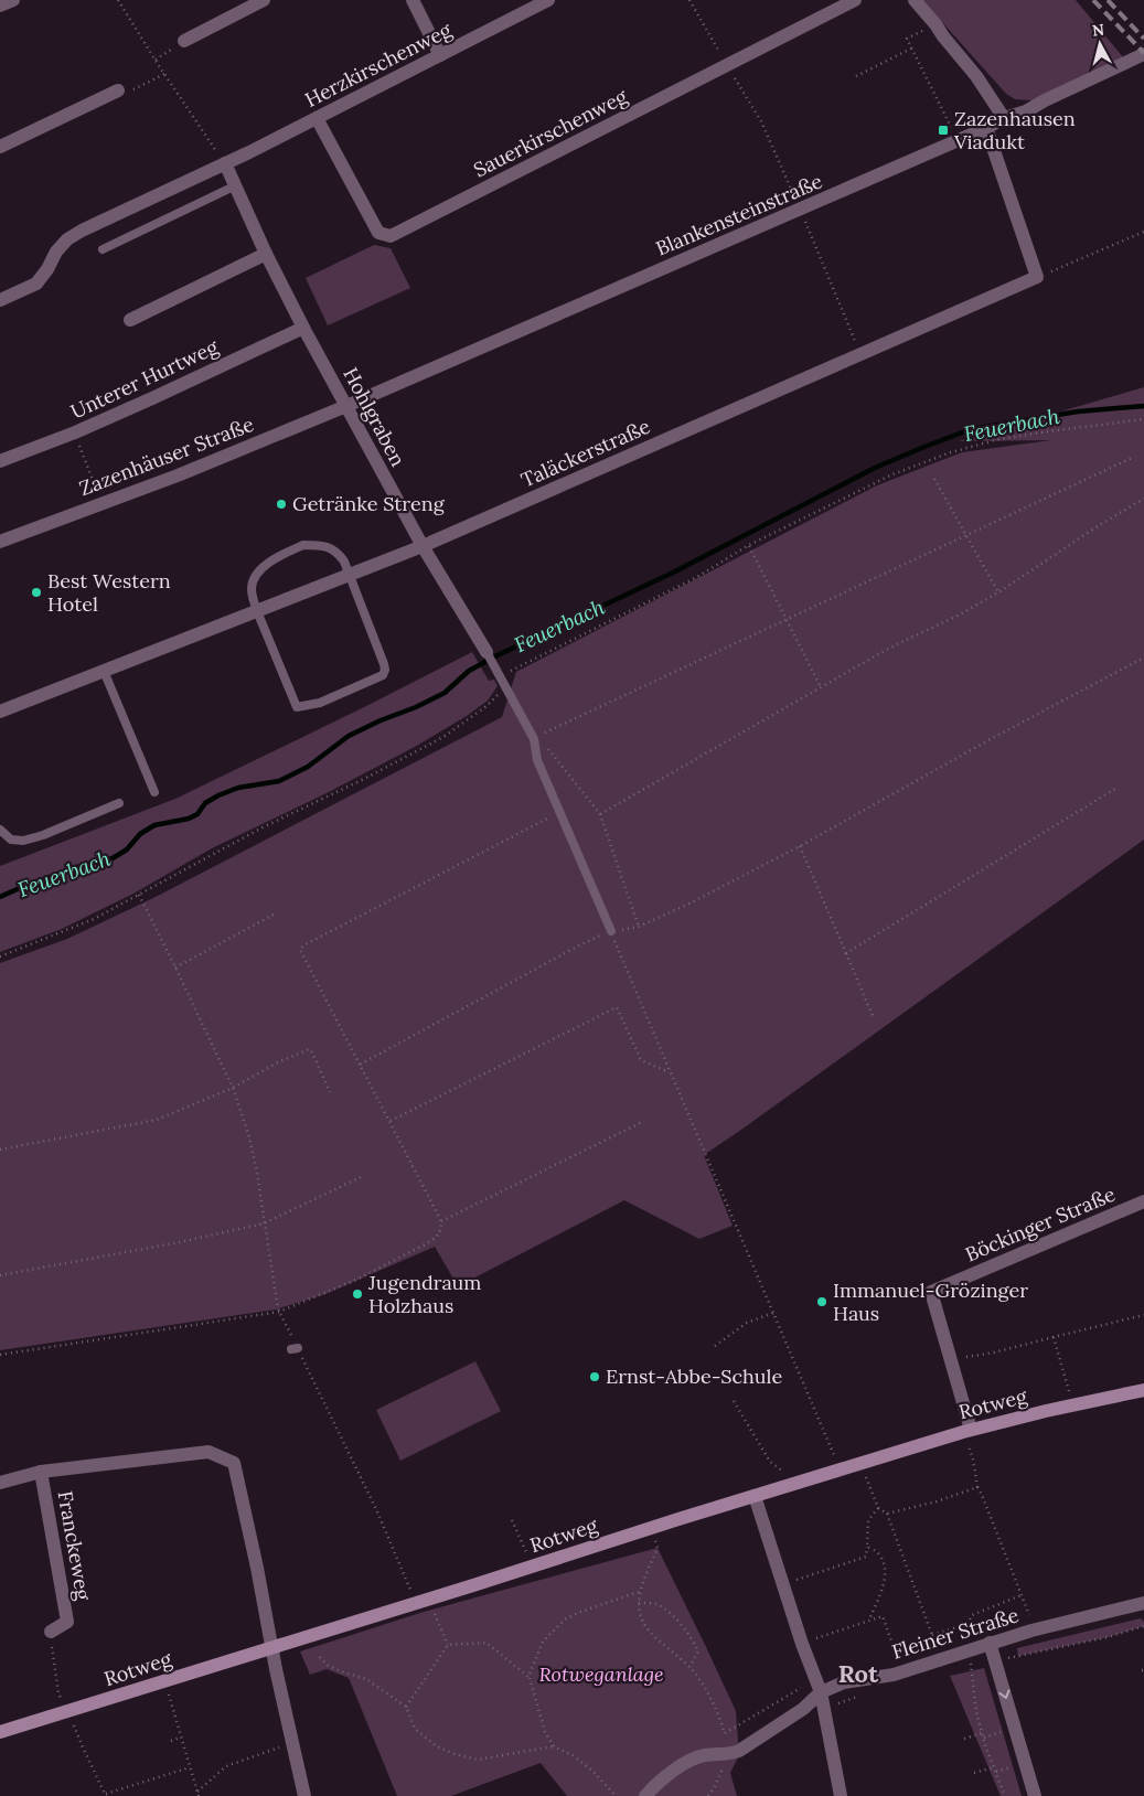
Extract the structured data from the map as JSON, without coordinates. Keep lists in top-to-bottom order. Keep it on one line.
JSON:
{"streets":{"main road":["Rotweg"],"street":["Herzkirschenweg","Sauerkirschenweg","Blankensteinstraße","Unterer Hurtweg","Hohlgraben","Taläckerstraße","Zazenhäuser Straße","Böckinger Straße","Franckeweg","Fleiner Straße"]},"crossings":[["Herzkirschenweg","Sauerkirschenweg"],["Herzkirschenweg","Hohlgraben"],["Blankensteinstraße","Hohlgraben"],["Blankensteinstraße","Zazenhäuser Straße"],["Unterer Hurtweg","Hohlgraben"],["Hohlgraben","Taläckerstraße"],["Hohlgraben","Zazenhäuser Straße"],["Böckinger Straße","Rotweg"]],"districts":["Rot"],"water":["Feuerbach"],"parks":["Rotweganlage"],"places":{"transit":["Zazenhausen Viadukt"],"other":["Getränke Streng","Best Western Hotel","Jugendraum Holzhaus","Immanuel-Grözinger Haus","Ernst-Abbe-Schule"]},"north":"top"}
